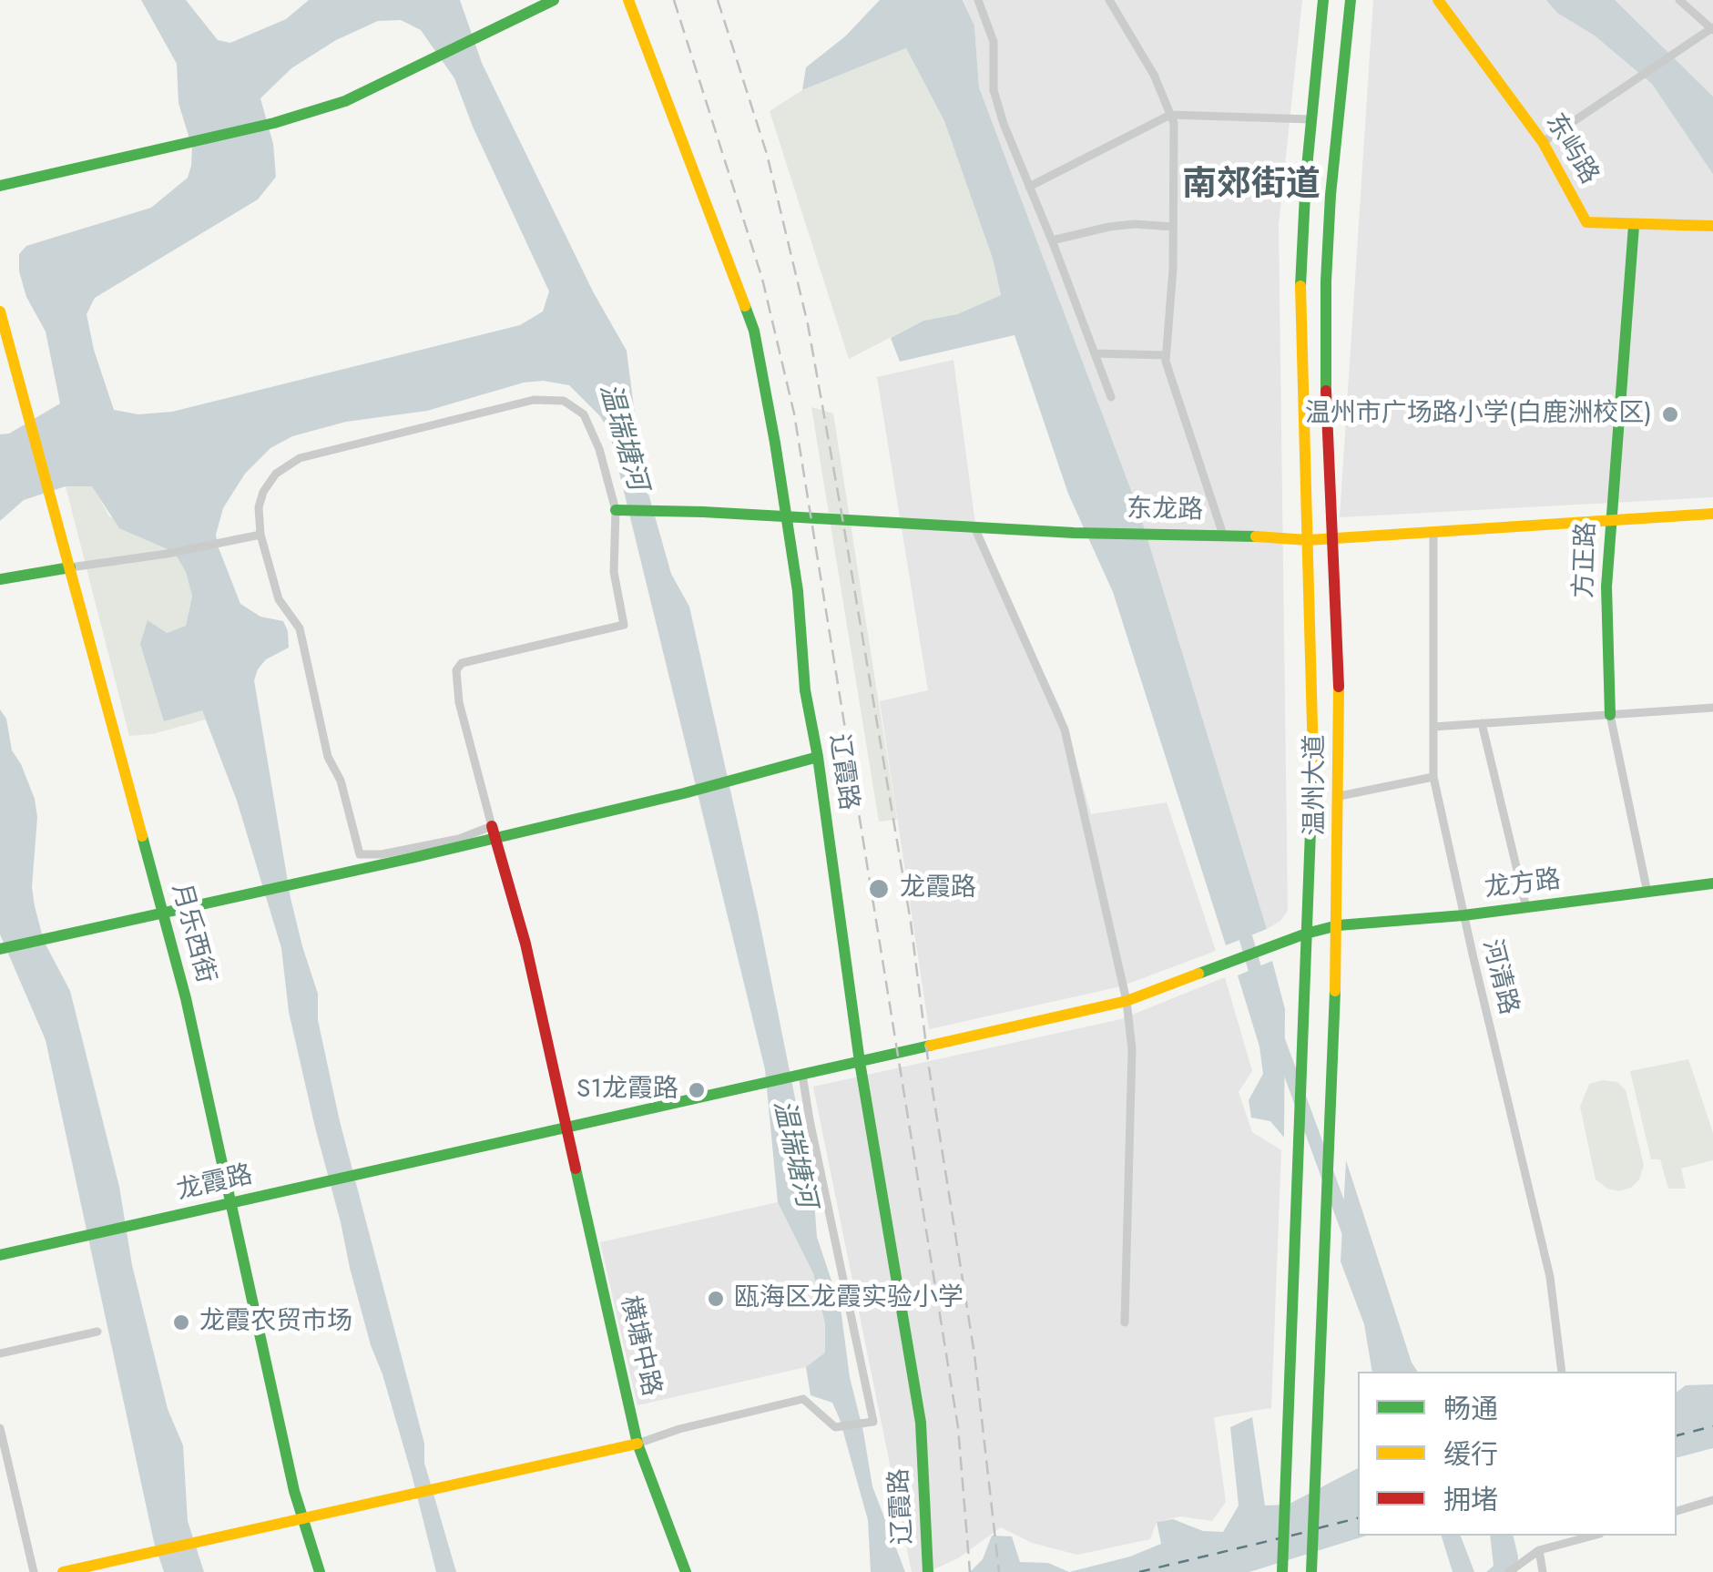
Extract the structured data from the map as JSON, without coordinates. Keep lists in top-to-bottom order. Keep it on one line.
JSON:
{"streets":{"street":["东屿路","东龙路","方正路","辽霞路","温州大道","龙方路","月乐西街","河清路","龙霞路","横塘中路"]},"crossings":[["东屿路","方正路"],["东龙路","方正路"],["东龙路","温州大道"],["东龙路","河清路"],["方正路","龙方路"],["辽霞路","龙霞路"],["温州大道","龙方路"],["温州大道","龙霞路"],["龙方路","河清路"],["龙方路","龙霞路"],["月乐西街","龙霞路"],["龙霞路","横塘中路"]],"districts":["南郊街道"],"water":["温瑞塘河"],"places":["温州市广场路小学(白鹿洲校区)","龙霞路","S1龙霞路","瓯海区龙霞实验小学","龙霞农贸市场"],"legend":["畅通","缓行","拥堵"]}
